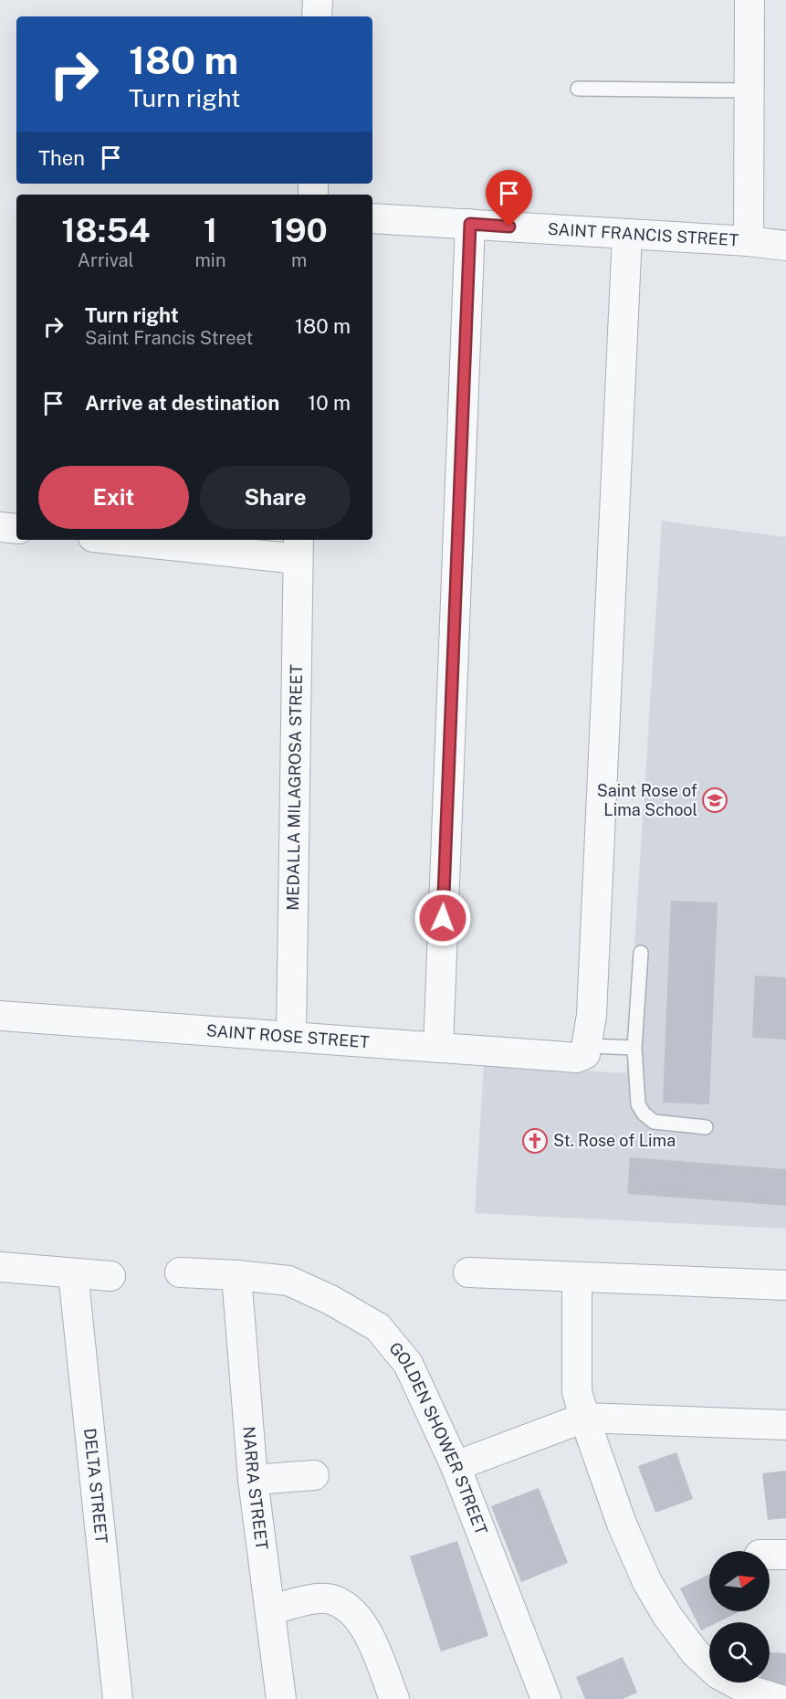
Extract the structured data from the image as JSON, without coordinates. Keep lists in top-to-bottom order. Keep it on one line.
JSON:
{"streets":{"street":["SAINT FRANCIS STREET","MEDALLA MILAGROSA STREET","SAINT ROSE STREET","GOLDEN SHOWER STREET","DELTA STREET","NARRA STREET"]},"crossings":[["MEDALLA MILAGROSA STREET","SAINT ROSE STREET"],["GOLDEN SHOWER STREET","NARRA STREET"]],"places":{"school or university":["Saint Rose of Lima School"],"church":["St. Rose of Lima"]},"north":"right","page":{"turn":["180 m","Turn right"],"then":"Then","eta":["18:54","Arrival","1","min","190","m"],"list":[{"name":"Turn right","note":"Saint Francis Street","value":"180 m"},{"name":"Arrive at destination","value":"10 m"}],"buttons":["Exit","Share"]}}
